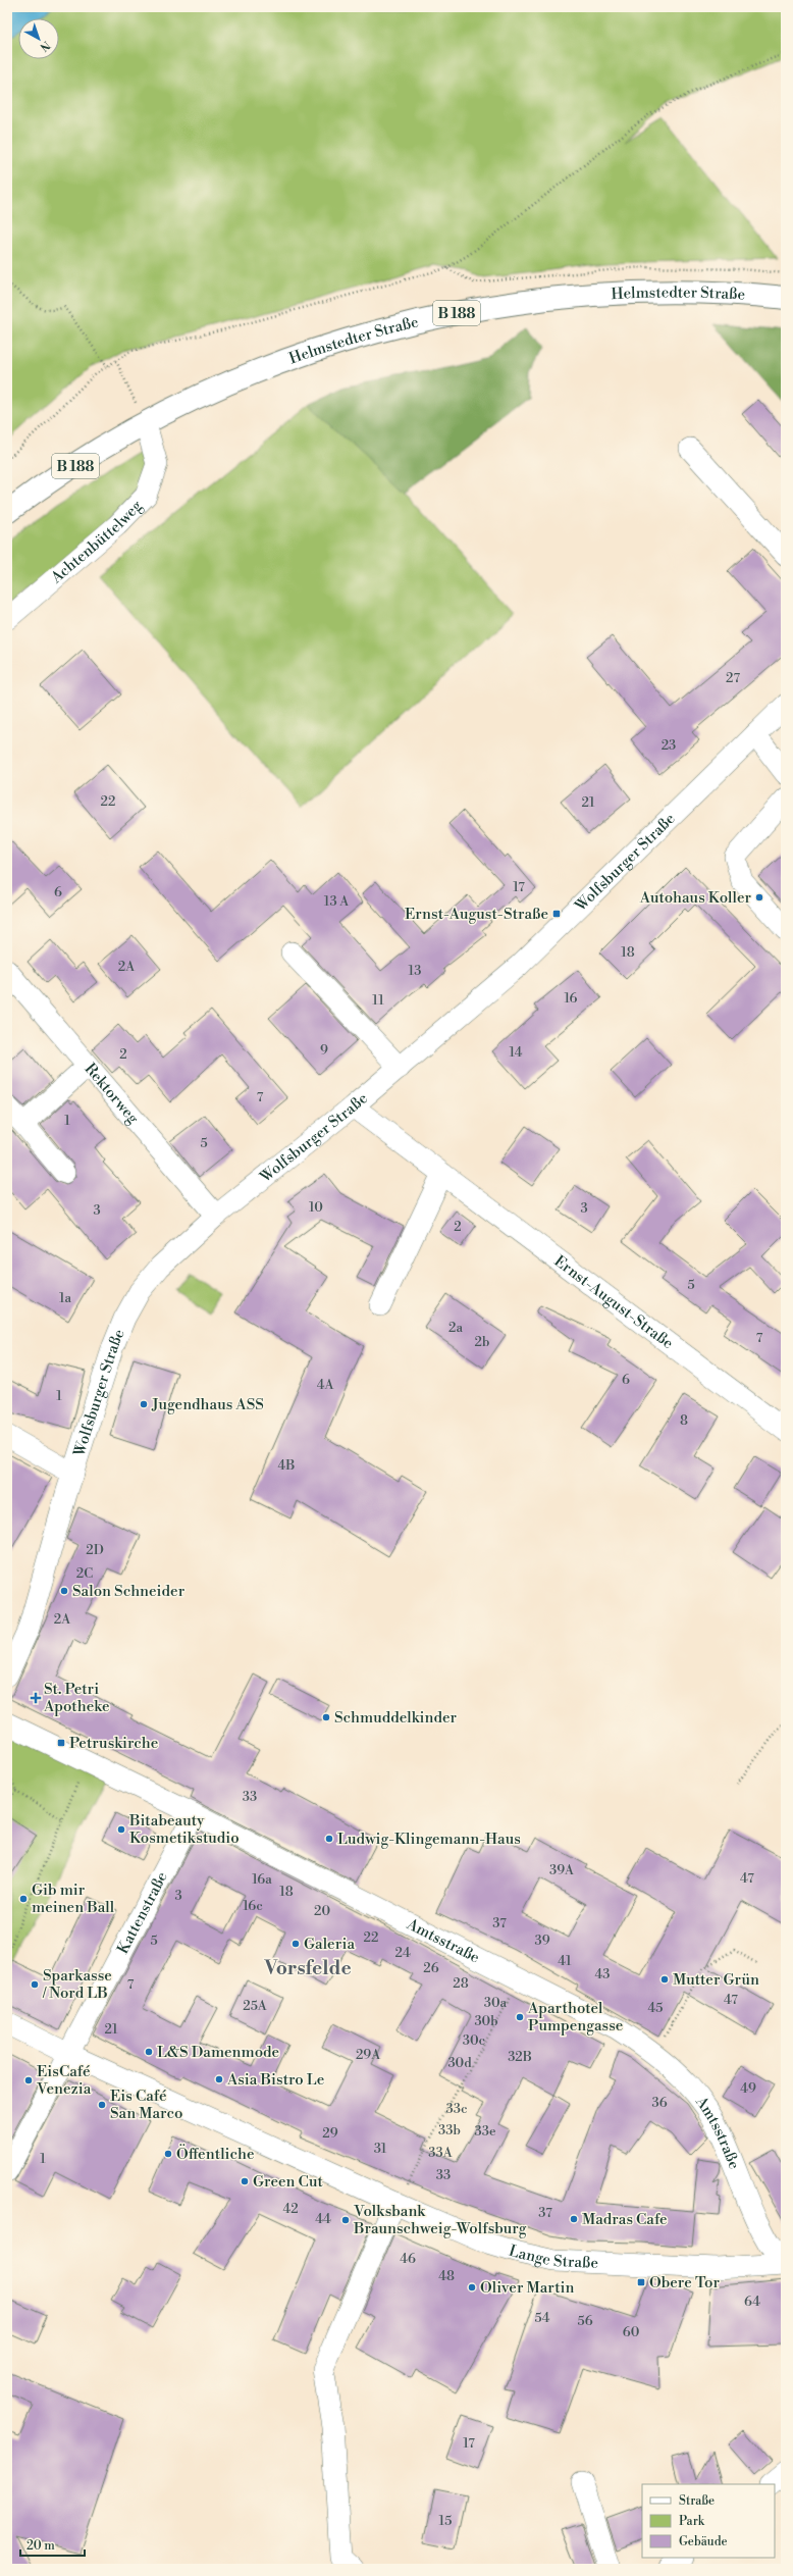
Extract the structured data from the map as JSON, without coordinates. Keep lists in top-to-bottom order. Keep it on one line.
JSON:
{"streets":{"main road":["Helmstedter Straße","B 188"],"street":["Achtenbüttelweg","Wolfsburger Straße","Rektorweg","Ernst-August-Straße","Kattenstraße","Amtsstraße","Lange Straße"]},"crossings":[["Helmstedter Straße","Achtenbüttelweg"],["Wolfsburger Straße","Rektorweg"],["Wolfsburger Straße","Ernst-August-Straße"],["Kattenstraße","Amtsstraße"],["Kattenstraße","Lange Straße"],["Amtsstraße","Lange Straße"]],"districts":["Vorsfelde"],"places":{"other":["Autohaus Koller","Jugendhaus ASS","Salon Schneider","Schmuddelkinder","Bitabeauty Kosmetikstudio","Ludwig-Klingemann-Haus","Gib mir meinen Ball","Galeria","Mutter Grün","Sparkasse / Nord LB","Aparthotel Pumpengasse","L&S Damenmode","Asia Bistro Le","EisCafé Venezia","Eis Café San Marco","Öffentliche","Green Cut","Madras Cafe","Volksbank Braunschweig-Wolfsburg","Oliver Martin"],"transit":["Ernst-August-Straße","Petruskirche","Obere Tor"],"health":["St. Petri Apotheke"]},"house_numbers":["27","23","22","21","17","6","13 A","18","2A","13","16","11","9","14","2","7","1","5","10","3","3","2","5","1a","2a","7","2b","6","4A","1","8","4B","2D","2C","2A","33","39A","47","16a","18","3","16c","20","37","22","5","39","24","41","26","43","28","7","47","30a","25A","45","30b","21","30c","29A","32B","30d","49","36","33c","33b","33e","29","31","33A","1","33","42","37","44","46","48","64","54","56","60","17","15"],"legend":["Straße","Park","Gebäude"],"scale_bar":"20 m","north":"bottom right"}
